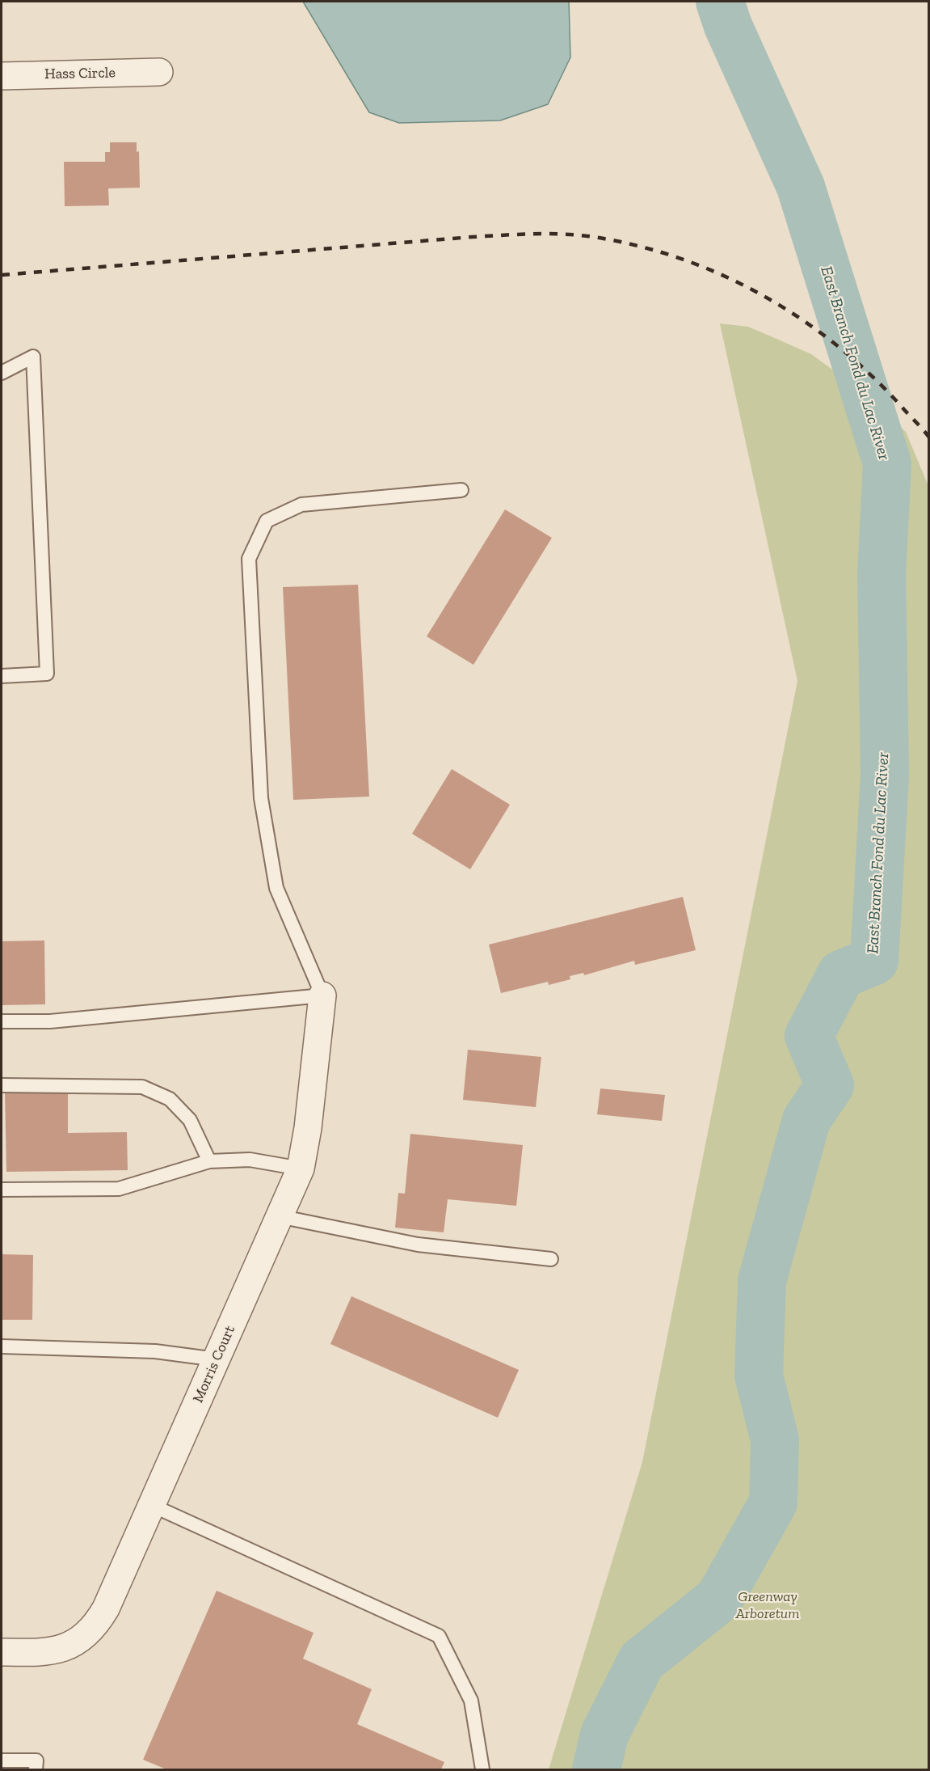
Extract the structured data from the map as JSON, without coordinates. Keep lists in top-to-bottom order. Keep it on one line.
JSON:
{"streets":{"street":["Hass Circle","Morris Court"]},"water":["East Branch Fond du Lac River"],"parks":["Greenway Arboretum"]}
